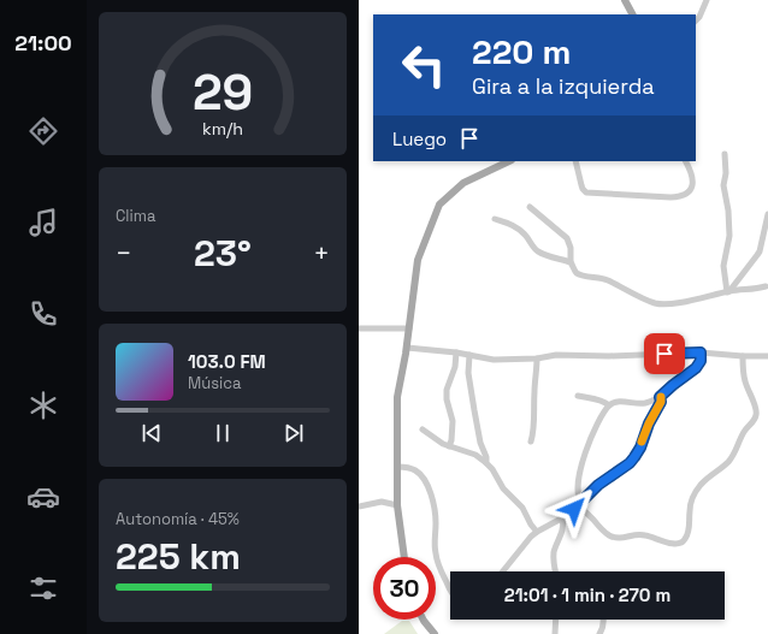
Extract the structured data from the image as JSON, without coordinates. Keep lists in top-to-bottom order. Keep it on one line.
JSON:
{"page":{"tabs":"21:00","turn":["220 m","Gira a la izquierda"],"then":"Luego","tile":["Clima",["Autonomía · 45%","225 km"]],"heat":["−","23°","+"],"song":["103.0 FM","Música"],"limit":"30","trip":"21:01 · 1 min · 270 m","gauge":["29","km/h"]}}
